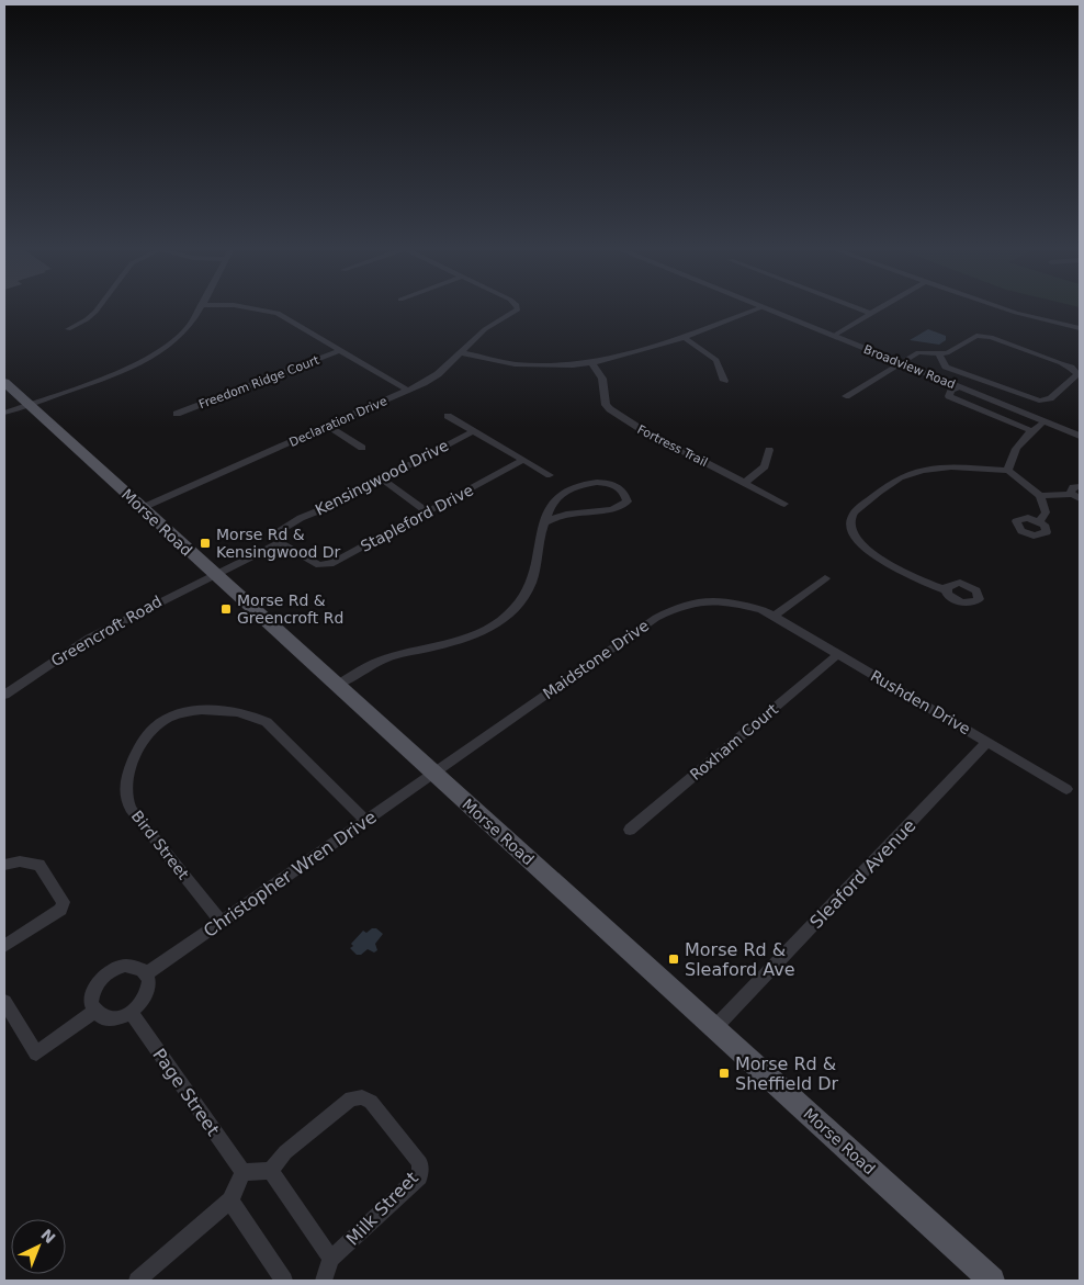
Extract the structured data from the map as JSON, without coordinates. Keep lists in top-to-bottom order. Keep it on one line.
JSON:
{"streets":{"main road":["Morse Road"],"street":["Broadview Road","Freedom Ridge Court","Declaration Drive","Fortress Trail","Kensingwood Drive","Stapleford Drive","Greencroft Road","Maidstone Drive","Rushden Drive","Roxham Court","Bird Street","Christopher Wren Drive","Sleaford Avenue","Page Street","Milk Street"]},"crossings":[["Declaration Drive","Morse Road"],["Kensingwood Drive","Stapleford Drive"],["Morse Road","Greencroft Road"],["Morse Road","Maidstone Drive"],["Morse Road","Christopher Wren Drive"],["Morse Road","Sleaford Avenue"],["Maidstone Drive","Rushden Drive"],["Maidstone Drive","Christopher Wren Drive"],["Rushden Drive","Roxham Court"],["Rushden Drive","Sleaford Avenue"],["Bird Street","Christopher Wren Drive"],["Christopher Wren Drive","Page Street"]],"places":{"transit":["Morse Rd & Kensingwood Dr","Morse Rd & Greencroft Rd","Morse Rd & Sleaford Ave","Morse Rd & Sheffield Dr"]},"north":"top right"}
